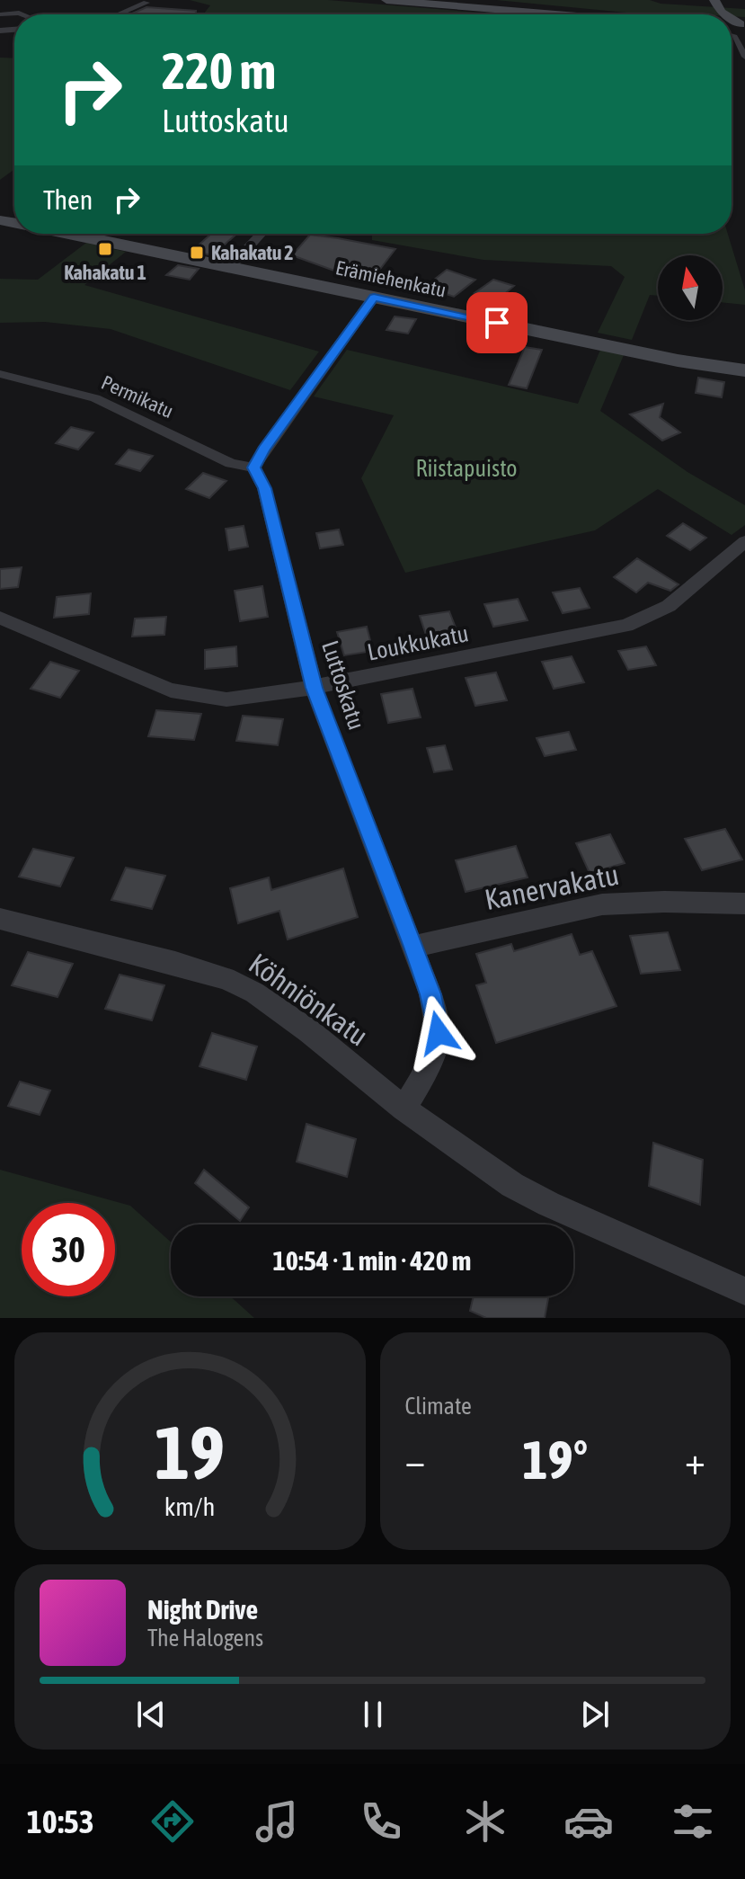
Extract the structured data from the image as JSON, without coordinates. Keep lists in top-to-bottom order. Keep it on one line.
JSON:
{"streets":{"street":["Erämiehenkatu","Permikatu","Loukkukatu","Luttoskatu","Kanervakatu","Köhniönkatu"]},"crossings":[["Permikatu","Luttoskatu"],["Loukkukatu","Luttoskatu"],["Luttoskatu","Kanervakatu"],["Luttoskatu","Köhniönkatu"]],"parks":["Riistapuisto"],"places":{"transit":["Kahakatu 1","Kahakatu 2"]},"north":"top","page":{"turn":["220 m","Luttoskatu"],"then":"Then","limit":"30","trip":"10:54 · 1 min · 420 m","tile":"Climate","heat":["−","19°","+"],"song":["Night Drive","The Halogens"],"tabs":"10:53","gauge":["19","km/h"]}}
